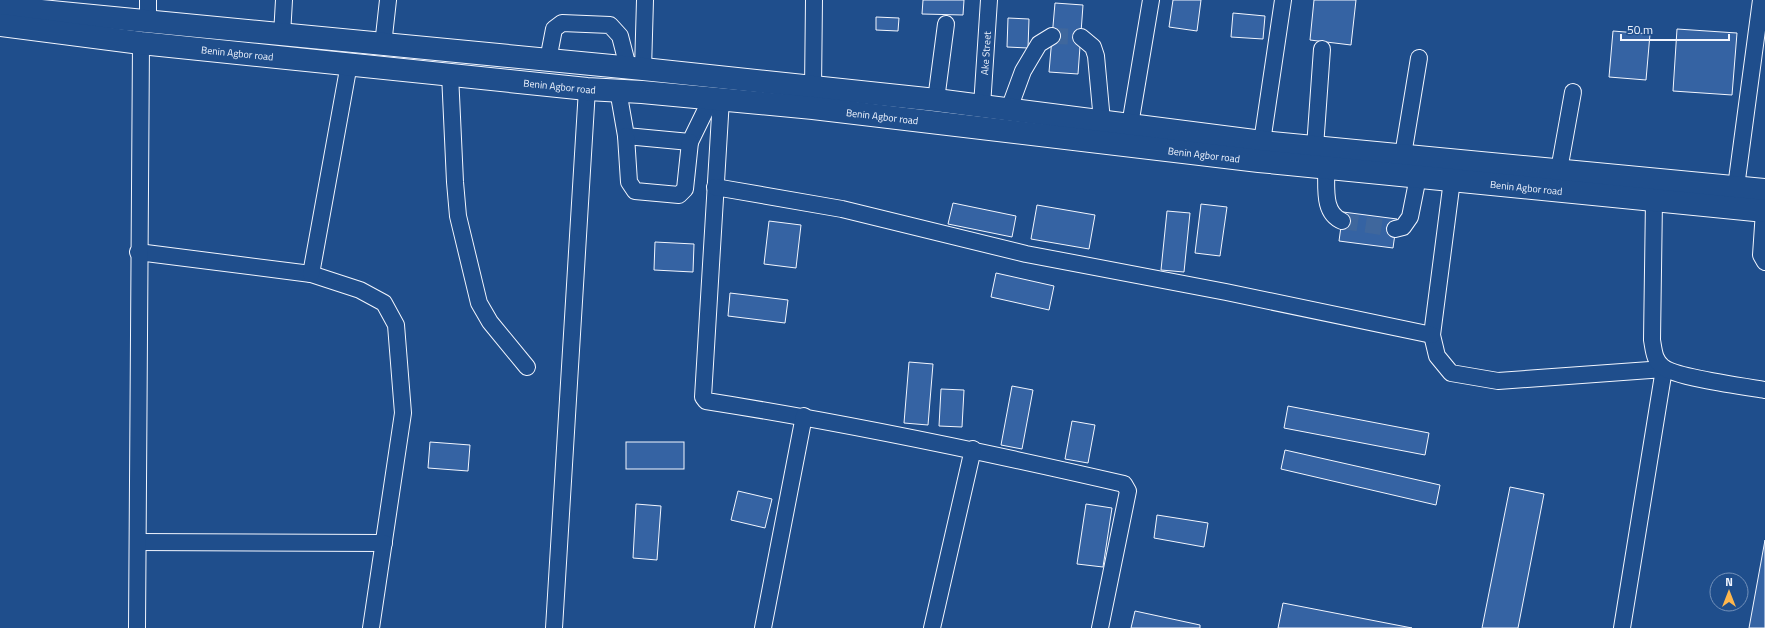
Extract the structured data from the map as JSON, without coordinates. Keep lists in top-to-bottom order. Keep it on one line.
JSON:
{"streets":{"highway":["Benin Agbor road"],"street":["Ake Street"]},"crossings":[["Benin Agbor road","Ake Street"]],"scale_bar":"50 m","north":"top"}
